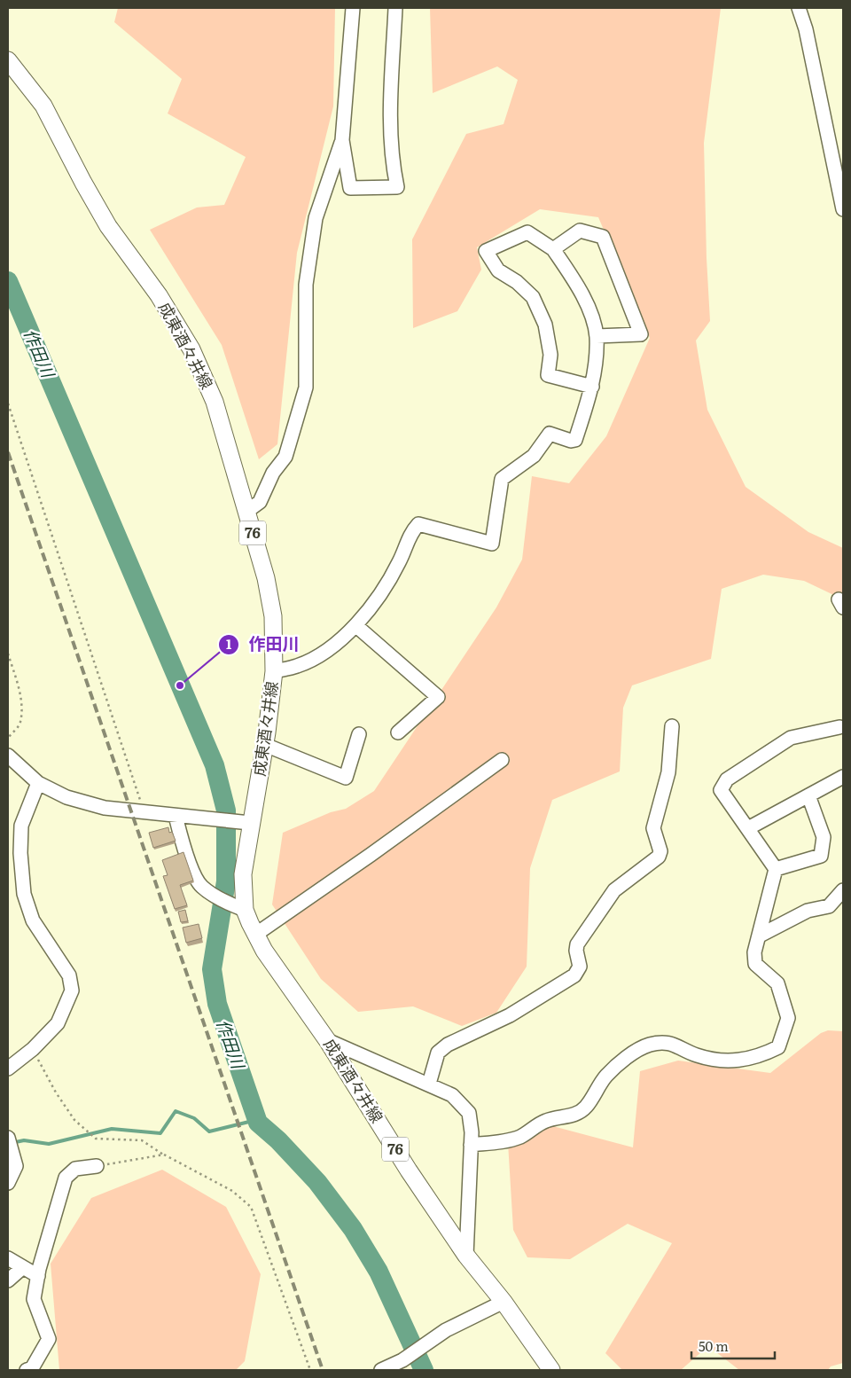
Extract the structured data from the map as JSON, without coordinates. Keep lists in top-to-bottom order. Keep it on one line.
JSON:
{"streets":{"main road":["成東酒々井線","76"]},"water":["作田川"],"places":["作田川"],"scale_bar":"50 m"}
